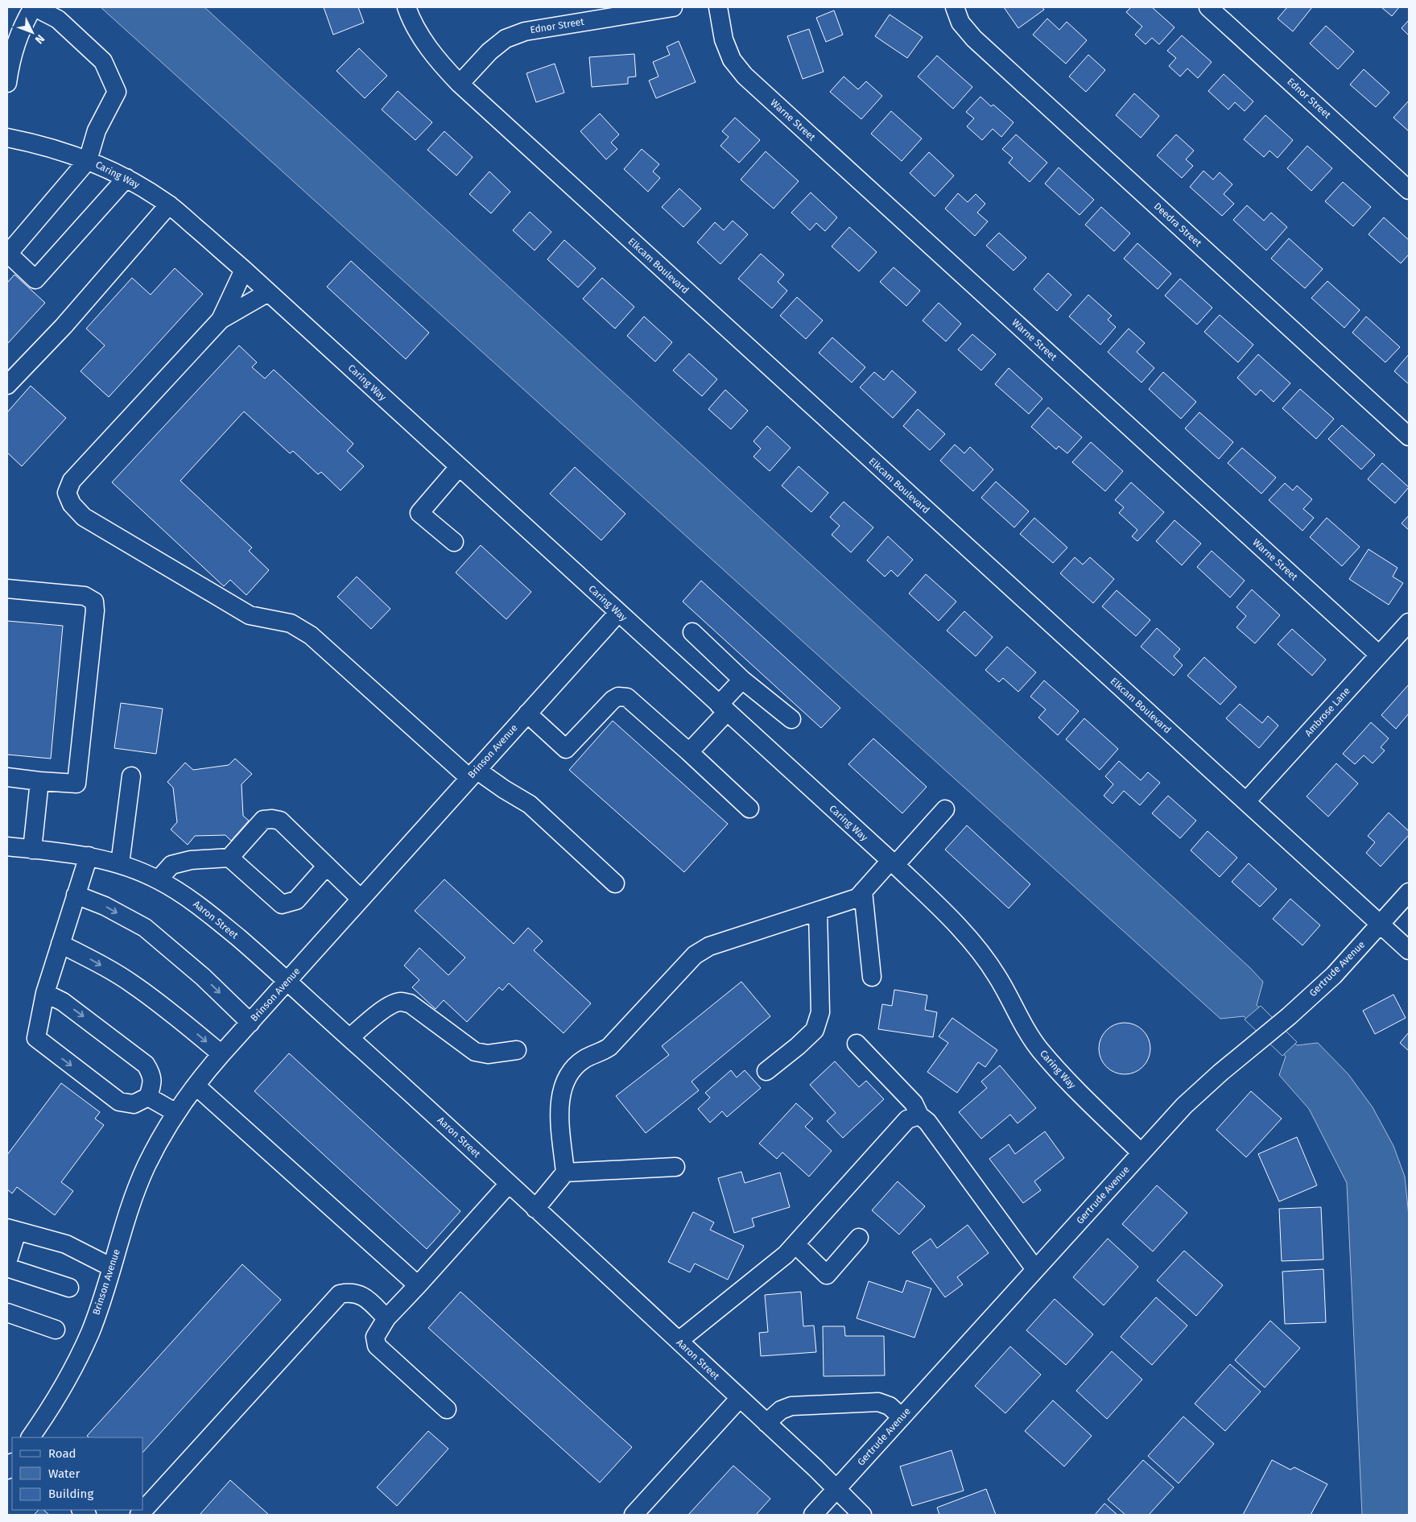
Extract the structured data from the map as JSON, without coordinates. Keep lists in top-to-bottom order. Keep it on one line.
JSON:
{"streets":{"street":["Ednor Street","Warne Street","Caring Way","Deedra Street","Elkcam Boulevard","Ambrose Lane","Brinson Avenue","Aaron Street","Gertrude Avenue"]},"crossings":[["Ednor Street","Elkcam Boulevard"],["Warne Street","Ambrose Lane"],["Caring Way","Brinson Avenue"],["Caring Way","Gertrude Avenue"],["Elkcam Boulevard","Ambrose Lane"],["Elkcam Boulevard","Gertrude Avenue"],["Brinson Avenue","Aaron Street"],["Aaron Street","Gertrude Avenue"]],"legend":["Road","Water","Building"],"north":"bottom right"}
